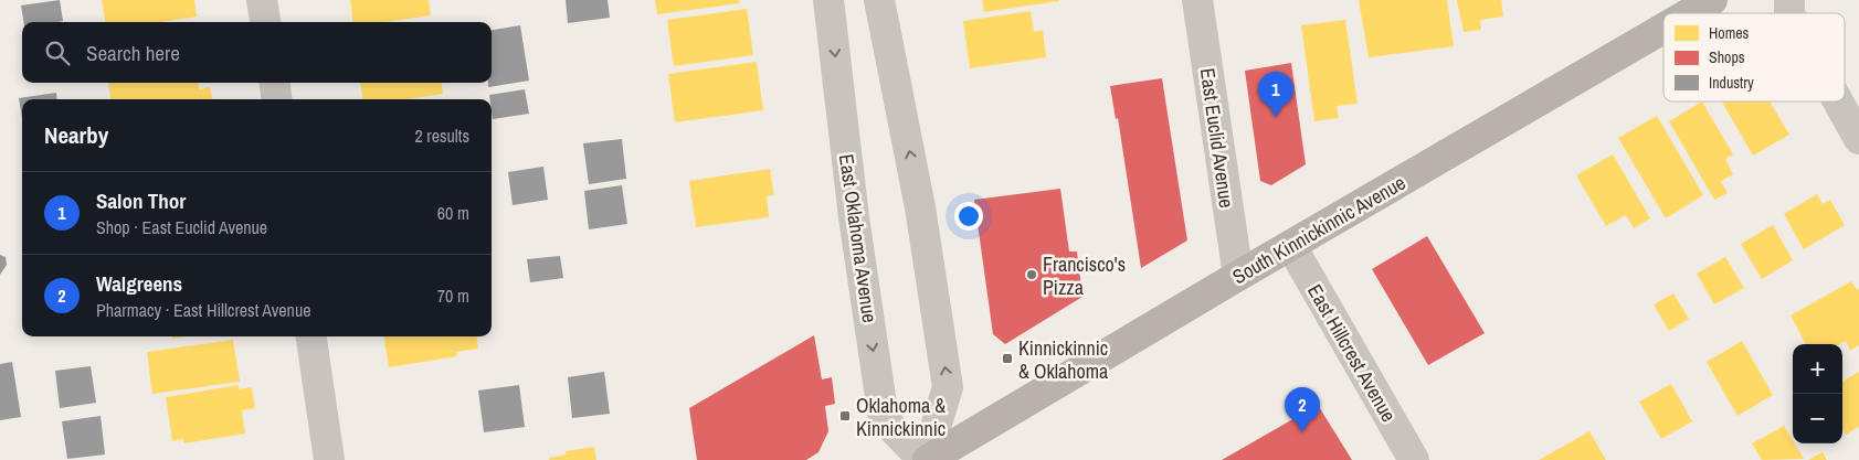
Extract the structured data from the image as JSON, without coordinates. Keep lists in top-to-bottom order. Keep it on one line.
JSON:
{"streets":{"main road":["South Kinnickinnic Avenue"],"street":["East Euclid Avenue","East Oklahoma Avenue","East Hillcrest Avenue"]},"crossings":[["East Euclid Avenue","South Kinnickinnic Avenue"],["South Kinnickinnic Avenue","East Oklahoma Avenue"],["South Kinnickinnic Avenue","East Hillcrest Avenue"]],"places":{"other":["Francisco's Pizza"],"transit":["Kinnickinnic & Oklahoma","Oklahoma & Kinnickinnic"]},"legend":["Homes","Shops","Industry"],"page":{"search":"Search here","pins":["1","2"],"heading":["Nearby","2 results"],"list":[{"mark":"1","name":"Salon Thor","note":"Shop · East Euclid Avenue","value":"60 m"},{"mark":"2","name":"Walgreens","note":"Pharmacy · East Hillcrest Avenue","value":"70 m"}],"map_buttons":["+","−"]}}
